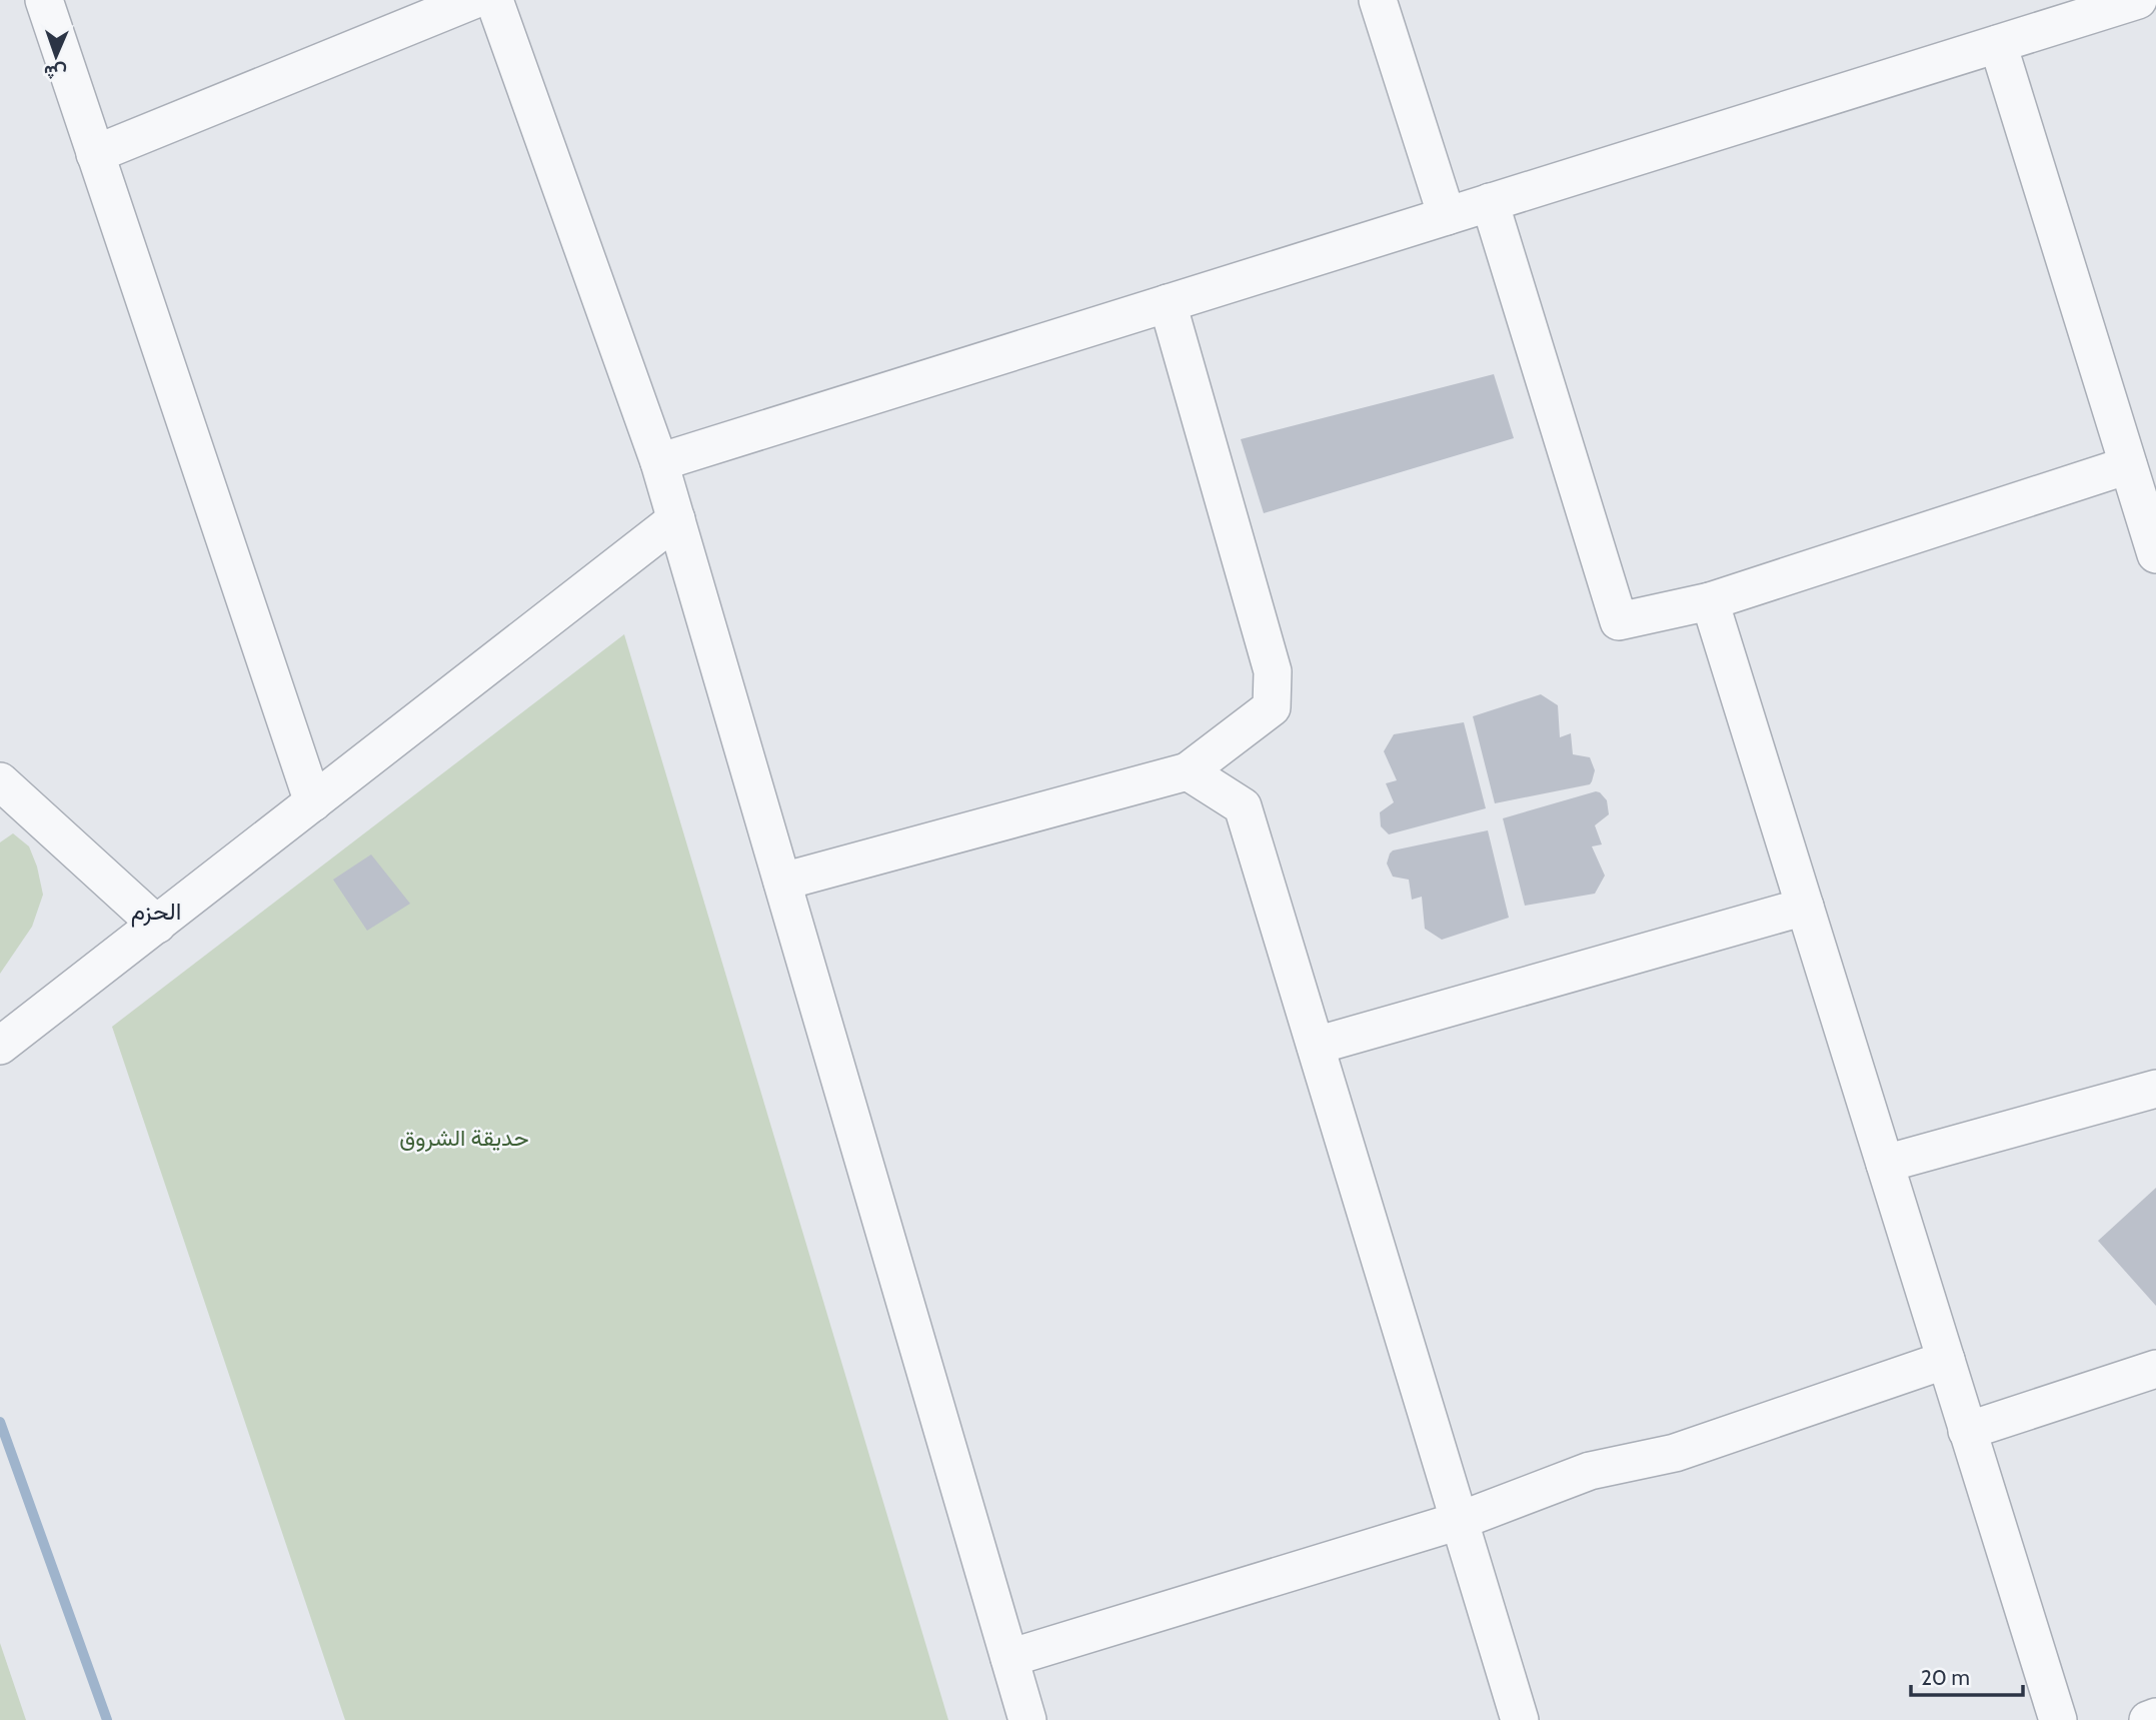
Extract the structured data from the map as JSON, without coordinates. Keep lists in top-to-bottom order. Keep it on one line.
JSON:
{"districts":["الحزم"],"parks":["حديقة الشروق"],"scale_bar":"20 m","north":"bottom"}
